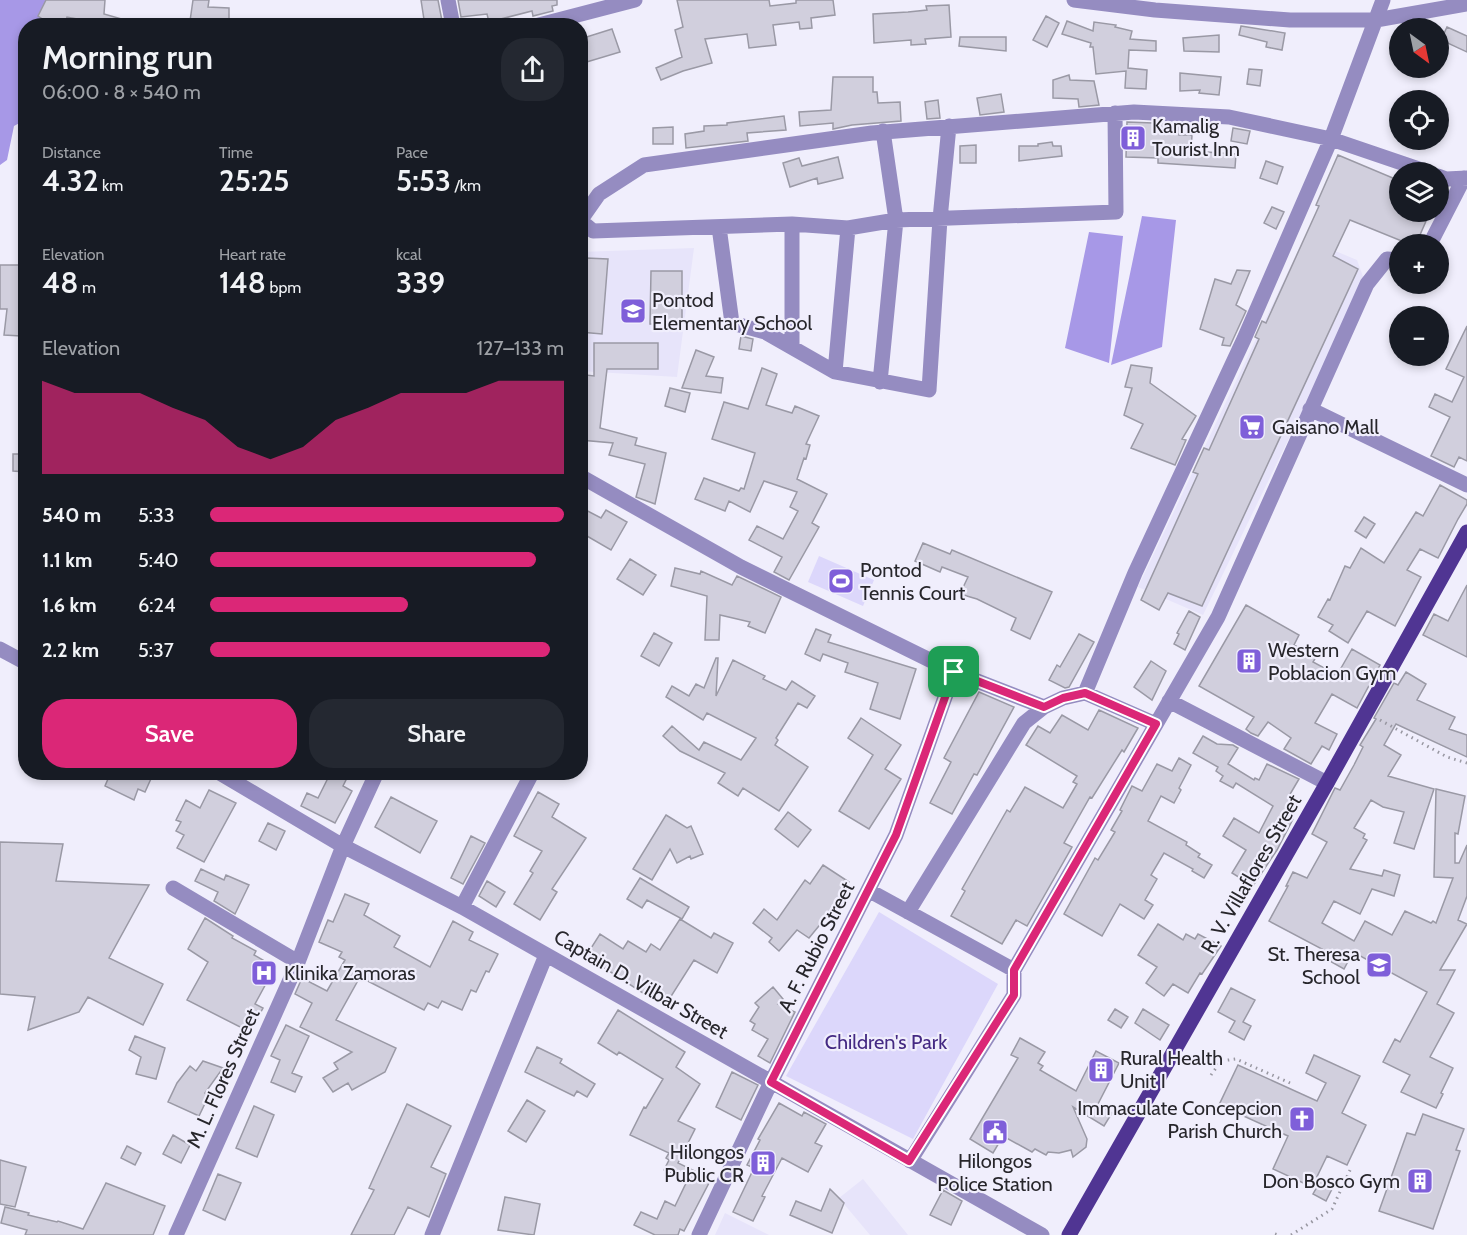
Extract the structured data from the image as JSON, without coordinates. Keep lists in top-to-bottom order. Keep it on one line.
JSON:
{"streets":{"main road":["R. V. Villaflores Street"],"street":["A. F. Rubio Street","Captain D. Vilbar Street","M. L. Flores Street"]},"crossings":[["A. F. Rubio Street","Captain D. Vilbar Street"],["Captain D. Vilbar Street","M. L. Flores Street"]],"parks":["Children's Park"],"places":{"building":["Kamalig Tourist Inn","Western Poblacion Gym","Rural Health Unit I","Hilongos Public CR","Don Bosco Gym"],"school or university":["Pontod Elementary School","St. Theresa School"],"supermarket":["Gaisano Mall"],"sports":["Pontod Tennis Court"],"hospital":["Klinika Zamoras"],"church":["Immaculate Concepcion Parish Church"],"public building":["Hilongos Police Station"]},"north":"bottom right","page":{"map_buttons":["+","−"],"heading":["Morning run","06:00 · 8 × 540 m"],"stats":[["Distance","4.32 km"],["Time","25:25"],["Pace","5:53 /km"],["Elevation","48 m"],["Heart rate","148 bpm"],["kcal","339"]],"chart":["Elevation","127–133 m"],"list":[{"name":"540 m","note":"5:33"},{"name":"1.1 km","note":"5:40"},{"name":"1.6 km","note":"6:24"},{"name":"2.2 km","note":"5:37"}],"buttons":["Save","Share"]}}
